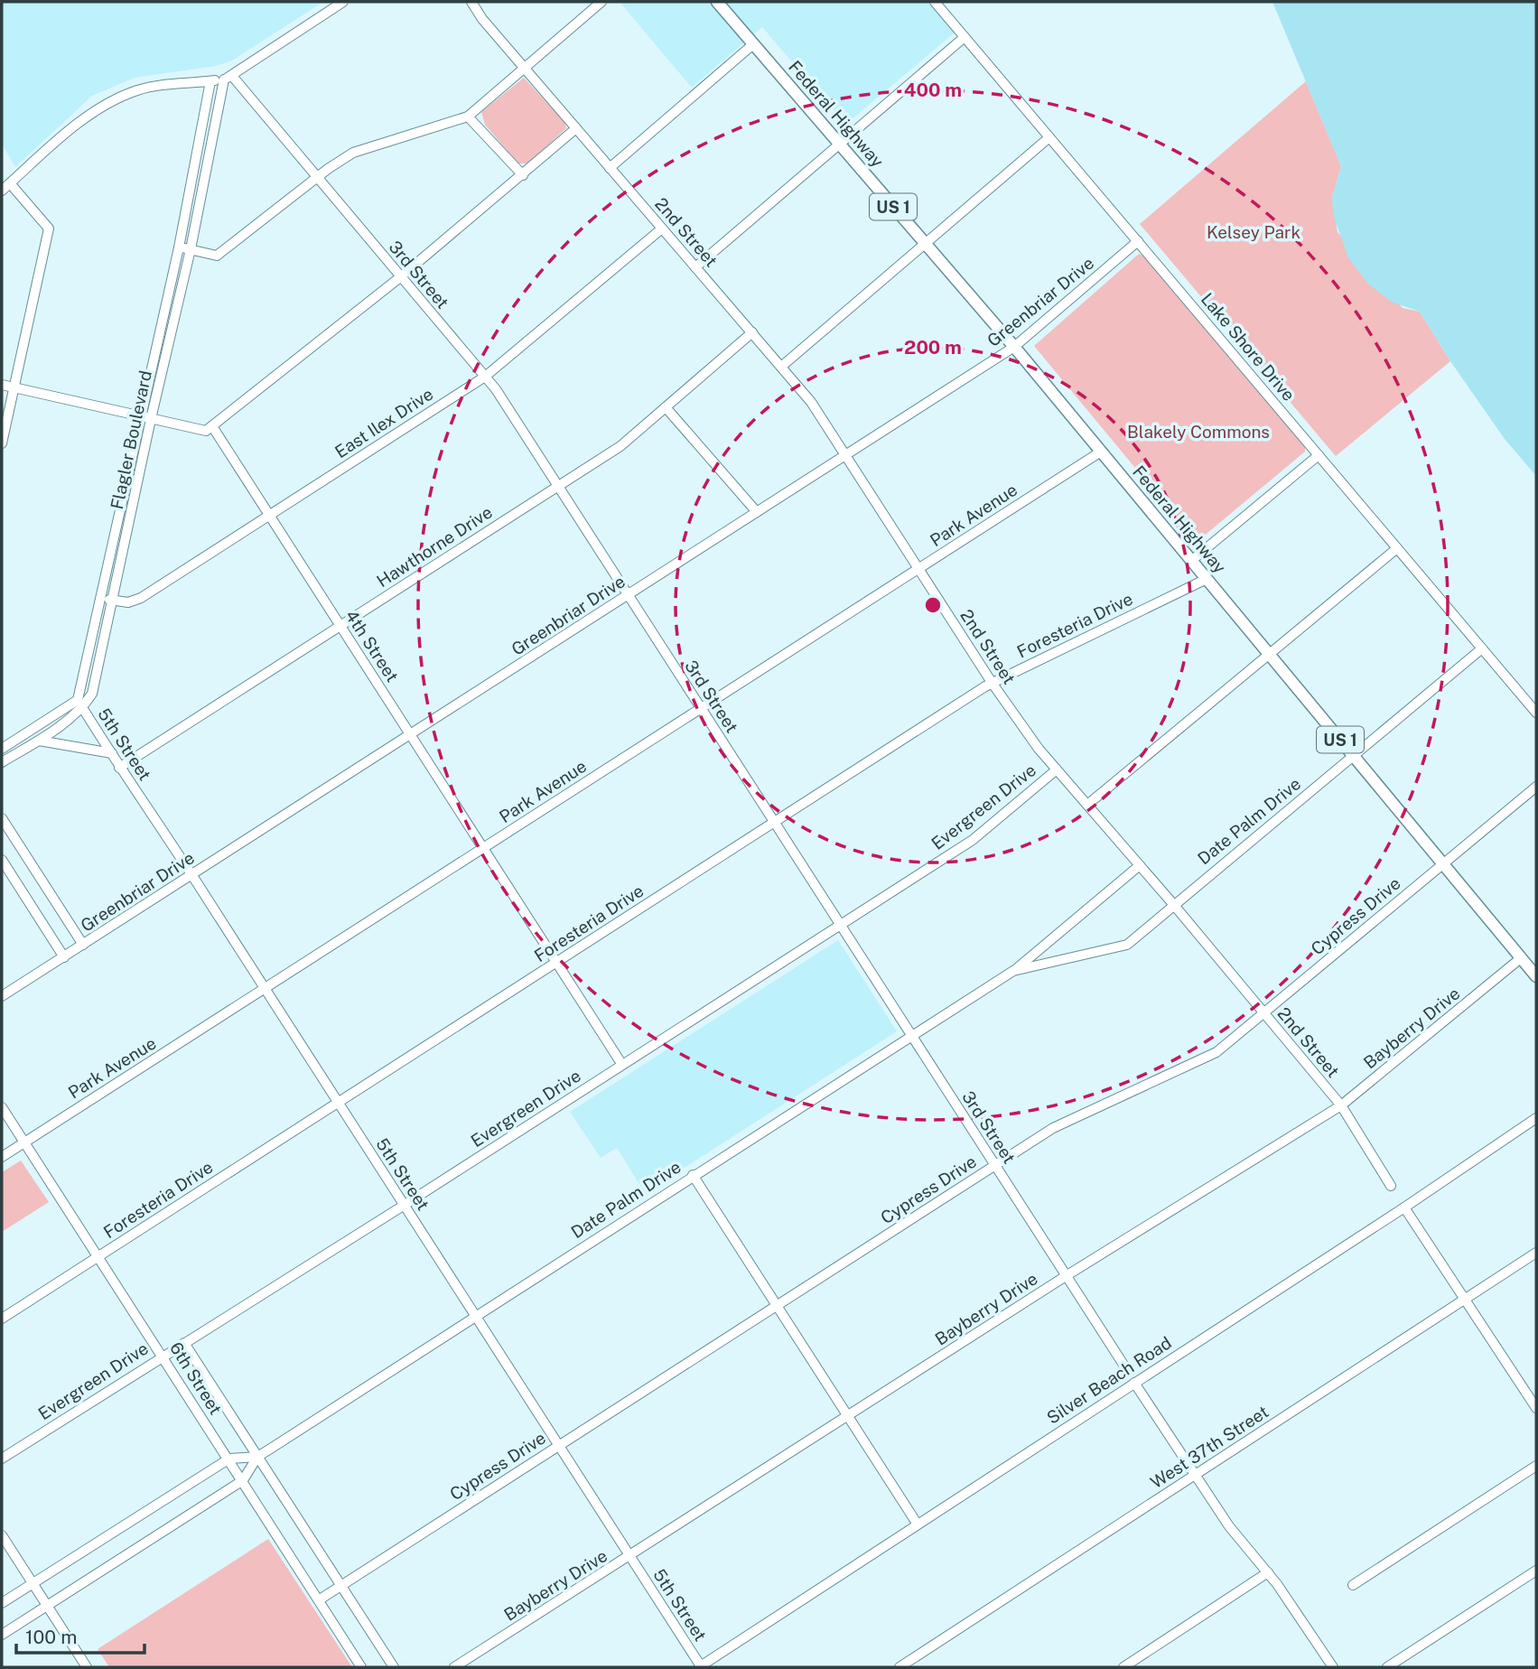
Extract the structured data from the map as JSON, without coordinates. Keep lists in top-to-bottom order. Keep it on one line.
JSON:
{"streets":{"main road":["Federal Highway","US 1"],"street":["2nd Street","3rd Street","Greenbriar Drive","Lake Shore Drive","East Ilex Drive","Flagler Boulevard","Park Avenue","Hawthorne Drive","Foresteria Drive","4th Street","5th Street","Evergreen Drive","Date Palm Drive","Cypress Drive","Bayberry Drive","6th Street","Silver Beach Road","West 37th Street"]},"crossings":[["Federal Highway","Greenbriar Drive"],["Federal Highway","Park Avenue"],["Federal Highway","Foresteria Drive"],["Federal Highway","Date Palm Drive"],["Federal Highway","Cypress Drive"],["Federal Highway","Bayberry Drive"],["2nd Street","Greenbriar Drive"],["2nd Street","East Ilex Drive"],["2nd Street","Park Avenue"],["2nd Street","Hawthorne Drive"],["2nd Street","Foresteria Drive"],["2nd Street","Evergreen Drive"],["2nd Street","Date Palm Drive"],["2nd Street","Cypress Drive"],["2nd Street","Bayberry Drive"],["3rd Street","Greenbriar Drive"],["3rd Street","East Ilex Drive"],["3rd Street","Flagler Boulevard"],["3rd Street","Park Avenue"],["3rd Street","Hawthorne Drive"],["3rd Street","Foresteria Drive"],["3rd Street","Evergreen Drive"],["3rd Street","Date Palm Drive"],["3rd Street","Cypress Drive"],["3rd Street","Bayberry Drive"],["Greenbriar Drive","Lake Shore Drive"],["Greenbriar Drive","4th Street"],["Greenbriar Drive","5th Street"],["Lake Shore Drive","Date Palm Drive"],["East Ilex Drive","Flagler Boulevard"],["East Ilex Drive","4th Street"],["Flagler Boulevard","5th Street"],["Park Avenue","4th Street"],["Park Avenue","5th Street"],["Park Avenue","6th Street"],["Hawthorne Drive","4th Street"],["Hawthorne Drive","5th Street"],["Foresteria Drive","4th Street"],["Foresteria Drive","5th Street"],["Foresteria Drive","6th Street"],["4th Street","Evergreen Drive"],["5th Street","Evergreen Drive"],["5th Street","Date Palm Drive"],["5th Street","Cypress Drive"],["5th Street","Bayberry Drive"],["5th Street","Silver Beach Road"],["Evergreen Drive","6th Street"],["Date Palm Drive","6th Street"],["Cypress Drive","6th Street"]],"parks":["Kelsey Park","Blakely Commons"],"scale_bar":"100 m","rings":["400 m","200 m"]}
